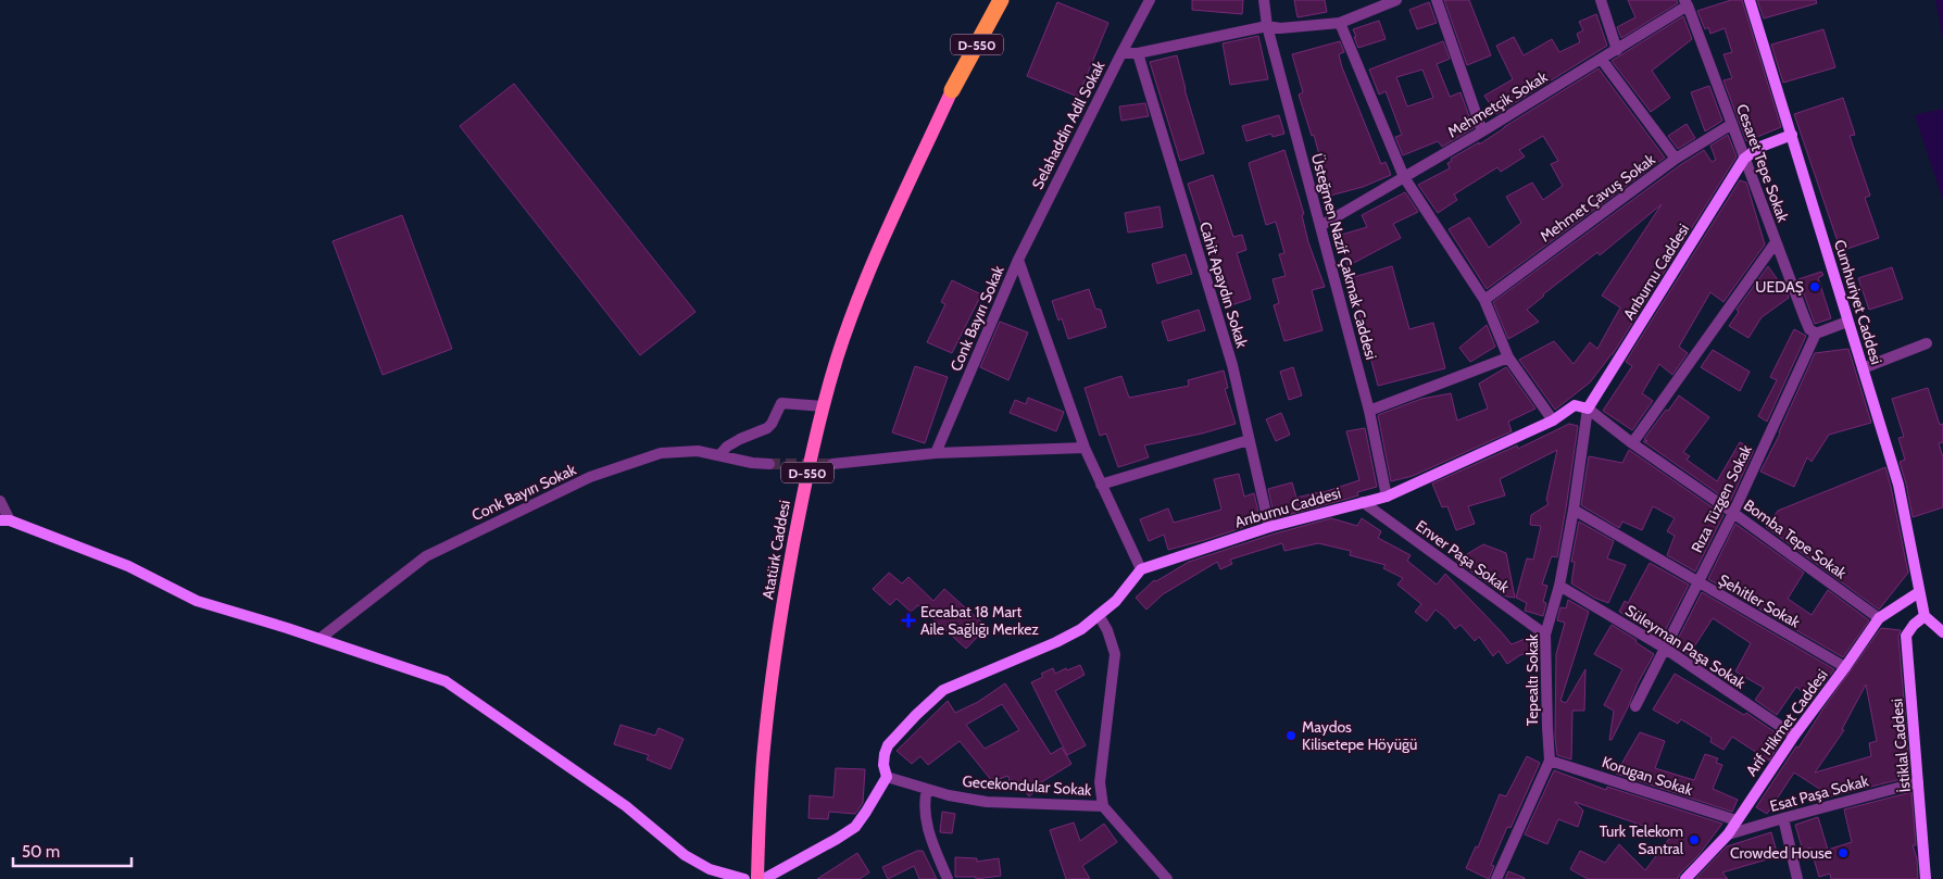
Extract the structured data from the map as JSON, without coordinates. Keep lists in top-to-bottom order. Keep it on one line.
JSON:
{"streets":{"highway":["D-550"],"main road":["Atatürk Caddesi"],"street":["Mehmetçik Sokak","Selahaddin Adil Sokak","Cesaret Tepe Sokak","Mehmet Çavuş Sokak","Üsteğmen Nazif Çakmak Caddesi","Arıburnu Caddesi","Cahit Apaydın Sokak","Cumhuriyet Caddesi","Conk Bayırı Sokak","Rıza Tüzgen Sokak","Bomba Tepe Sokak","Enver Paşa Sokak","Şehitler Sokak","Süleyman Paşa Sokak","Tepealtı Sokak","Arif Hikmet Caddesi","İstiklal Caddesi","Korugan Sokak","Gecekondular Sokak","Esat Paşa Sokak"]},"crossings":[["D-550","Atatürk Caddesi"],["Mehmetçik Sokak","Cesaret Tepe Sokak"],["Mehmetçik Sokak","Üsteğmen Nazif Çakmak Caddesi"],["Selahaddin Adil Sokak","Üsteğmen Nazif Çakmak Caddesi"],["Selahaddin Adil Sokak","Cahit Apaydın Sokak"],["Selahaddin Adil Sokak","Conk Bayırı Sokak"],["Cesaret Tepe Sokak","Mehmet Çavuş Sokak"],["Cesaret Tepe Sokak","Arıburnu Caddesi"],["Cesaret Tepe Sokak","Rıza Tüzgen Sokak"],["Üsteğmen Nazif Çakmak Caddesi","Arıburnu Caddesi"],["Arıburnu Caddesi","Cahit Apaydın Sokak"],["Arıburnu Caddesi","Cumhuriyet Caddesi"],["Arıburnu Caddesi","Conk Bayırı Sokak"],["Arıburnu Caddesi","Bomba Tepe Sokak"],["Arıburnu Caddesi","Enver Paşa Sokak"],["Arıburnu Caddesi","Tepealtı Sokak"],["Cumhuriyet Caddesi","Arif Hikmet Caddesi"],["Cumhuriyet Caddesi","İstiklal Caddesi"],["Rıza Tüzgen Sokak","Bomba Tepe Sokak"],["Rıza Tüzgen Sokak","Şehitler Sokak"],["Rıza Tüzgen Sokak","Süleyman Paşa Sokak"],["Bomba Tepe Sokak","Tepealtı Sokak"],["Bomba Tepe Sokak","Arif Hikmet Caddesi"],["Enver Paşa Sokak","Tepealtı Sokak"],["Şehitler Sokak","Tepealtı Sokak"],["Şehitler Sokak","Arif Hikmet Caddesi"],["Süleyman Paşa Sokak","Tepealtı Sokak"],["Süleyman Paşa Sokak","Arif Hikmet Caddesi"],["Tepealtı Sokak","Korugan Sokak"],["Arif Hikmet Caddesi","Korugan Sokak"],["Arif Hikmet Caddesi","Esat Paşa Sokak"],["İstiklal Caddesi","Esat Paşa Sokak"]],"places":{"other":["UEDAŞ","Maydos Kilisetepe Höyüğü","Turk Telekom Santral","Crowded House"],"health":["Eceabat 18 Mart Aile Sağlığı Merkez"]},"scale_bar":"50 m"}
